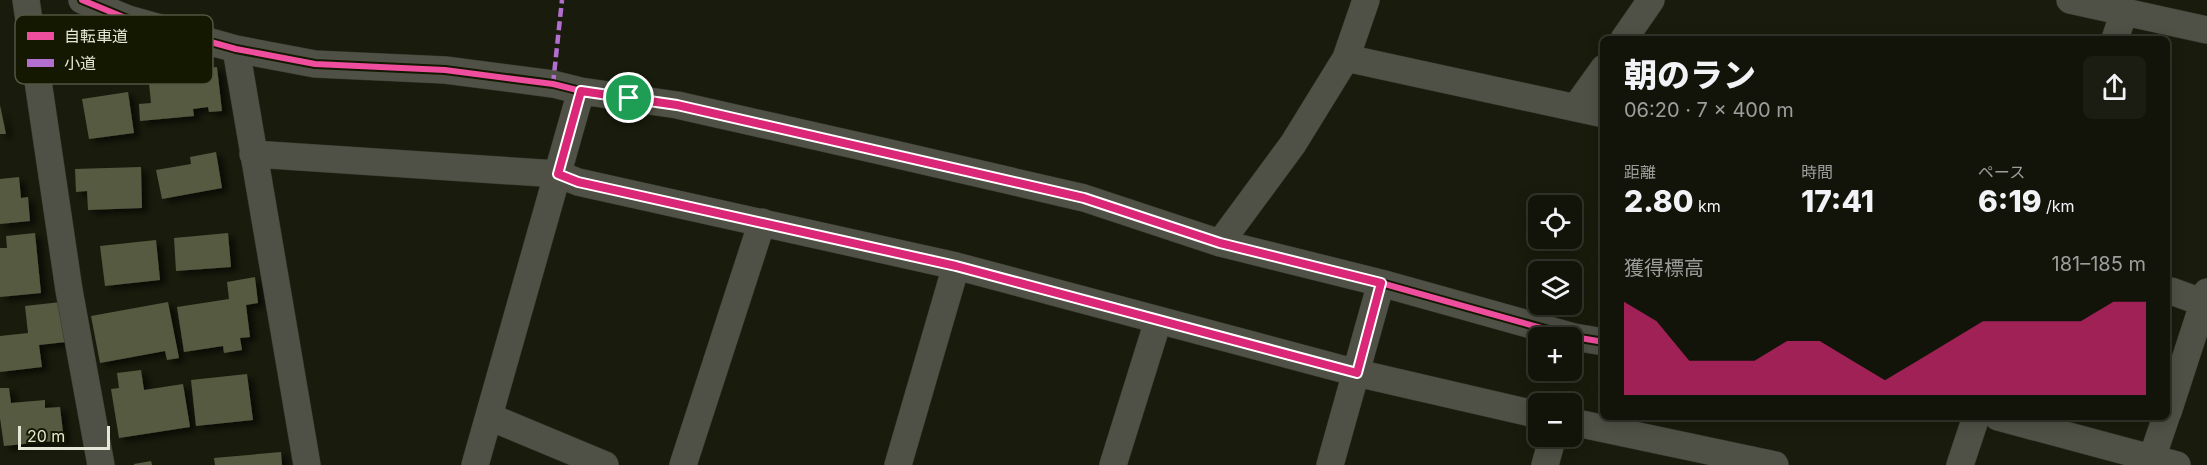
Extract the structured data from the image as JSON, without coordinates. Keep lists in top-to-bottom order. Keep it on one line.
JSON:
{"legend":["自転車道","小道"],"scale_bar":"20 m","page":{"heading":["朝のラン","06:20 · 7 × 400 m"],"stats":[["距離","2.80 km"],["時間","17:41"],["ペース","6:19 /km"]],"map_buttons":["+","−"],"chart":["獲得標高","181–185 m"],"scale":"20 m"}}
